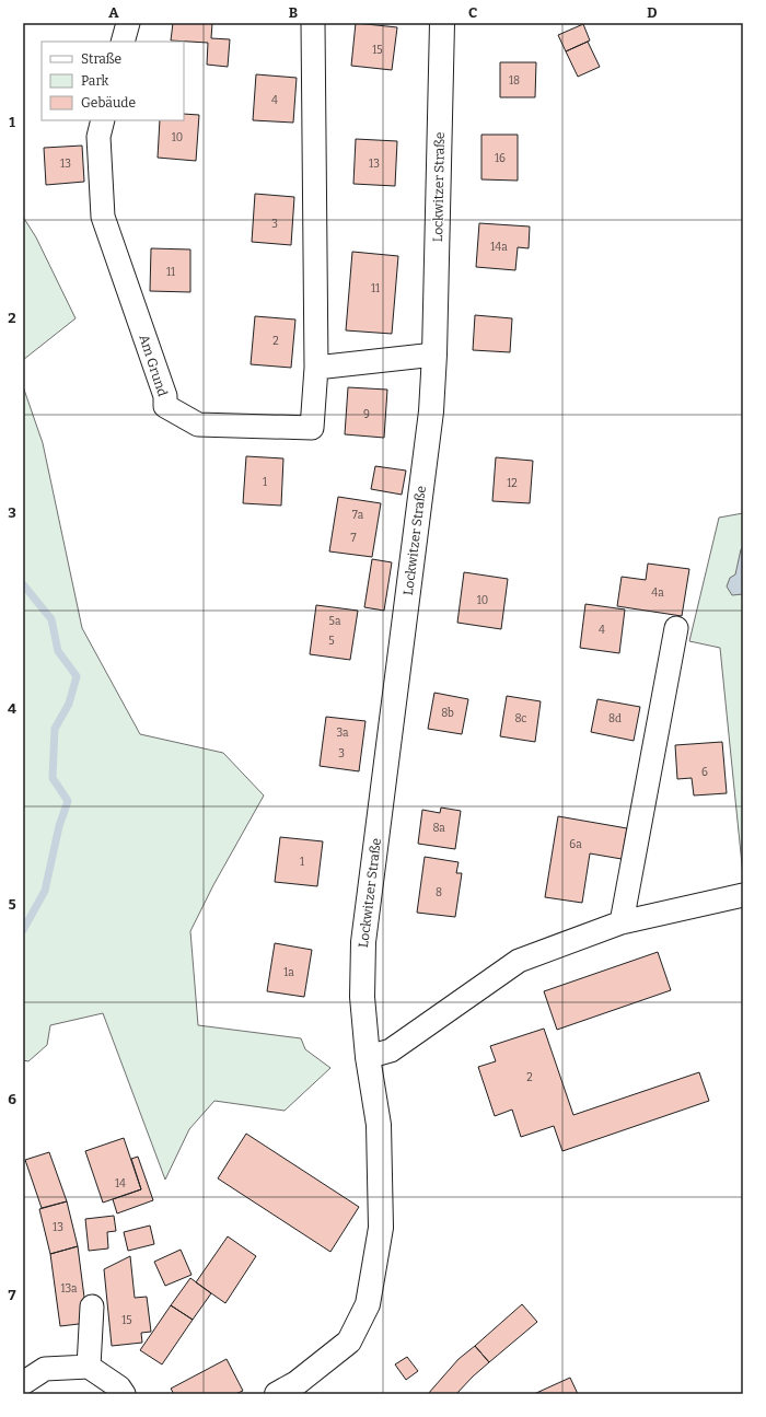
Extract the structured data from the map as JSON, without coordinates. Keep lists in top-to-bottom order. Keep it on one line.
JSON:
{"streets":{"street":["Lockwitzer Straße","Am Grund"]},"house_numbers":["15","18","4","10","16","13","13","3","14a","11","11","2","9","1","12","7a","7","4a","10","5a","4","5","8b","8c","8d","3a","3","6","8a","6a","1","8","1a","2","14","13","13a","15"],"legend":["Straße","Park","Gebäude"],"grid":{"columns":["A","B","C","D"],"rows":["1","2","3","4","5","6","7"]}}
